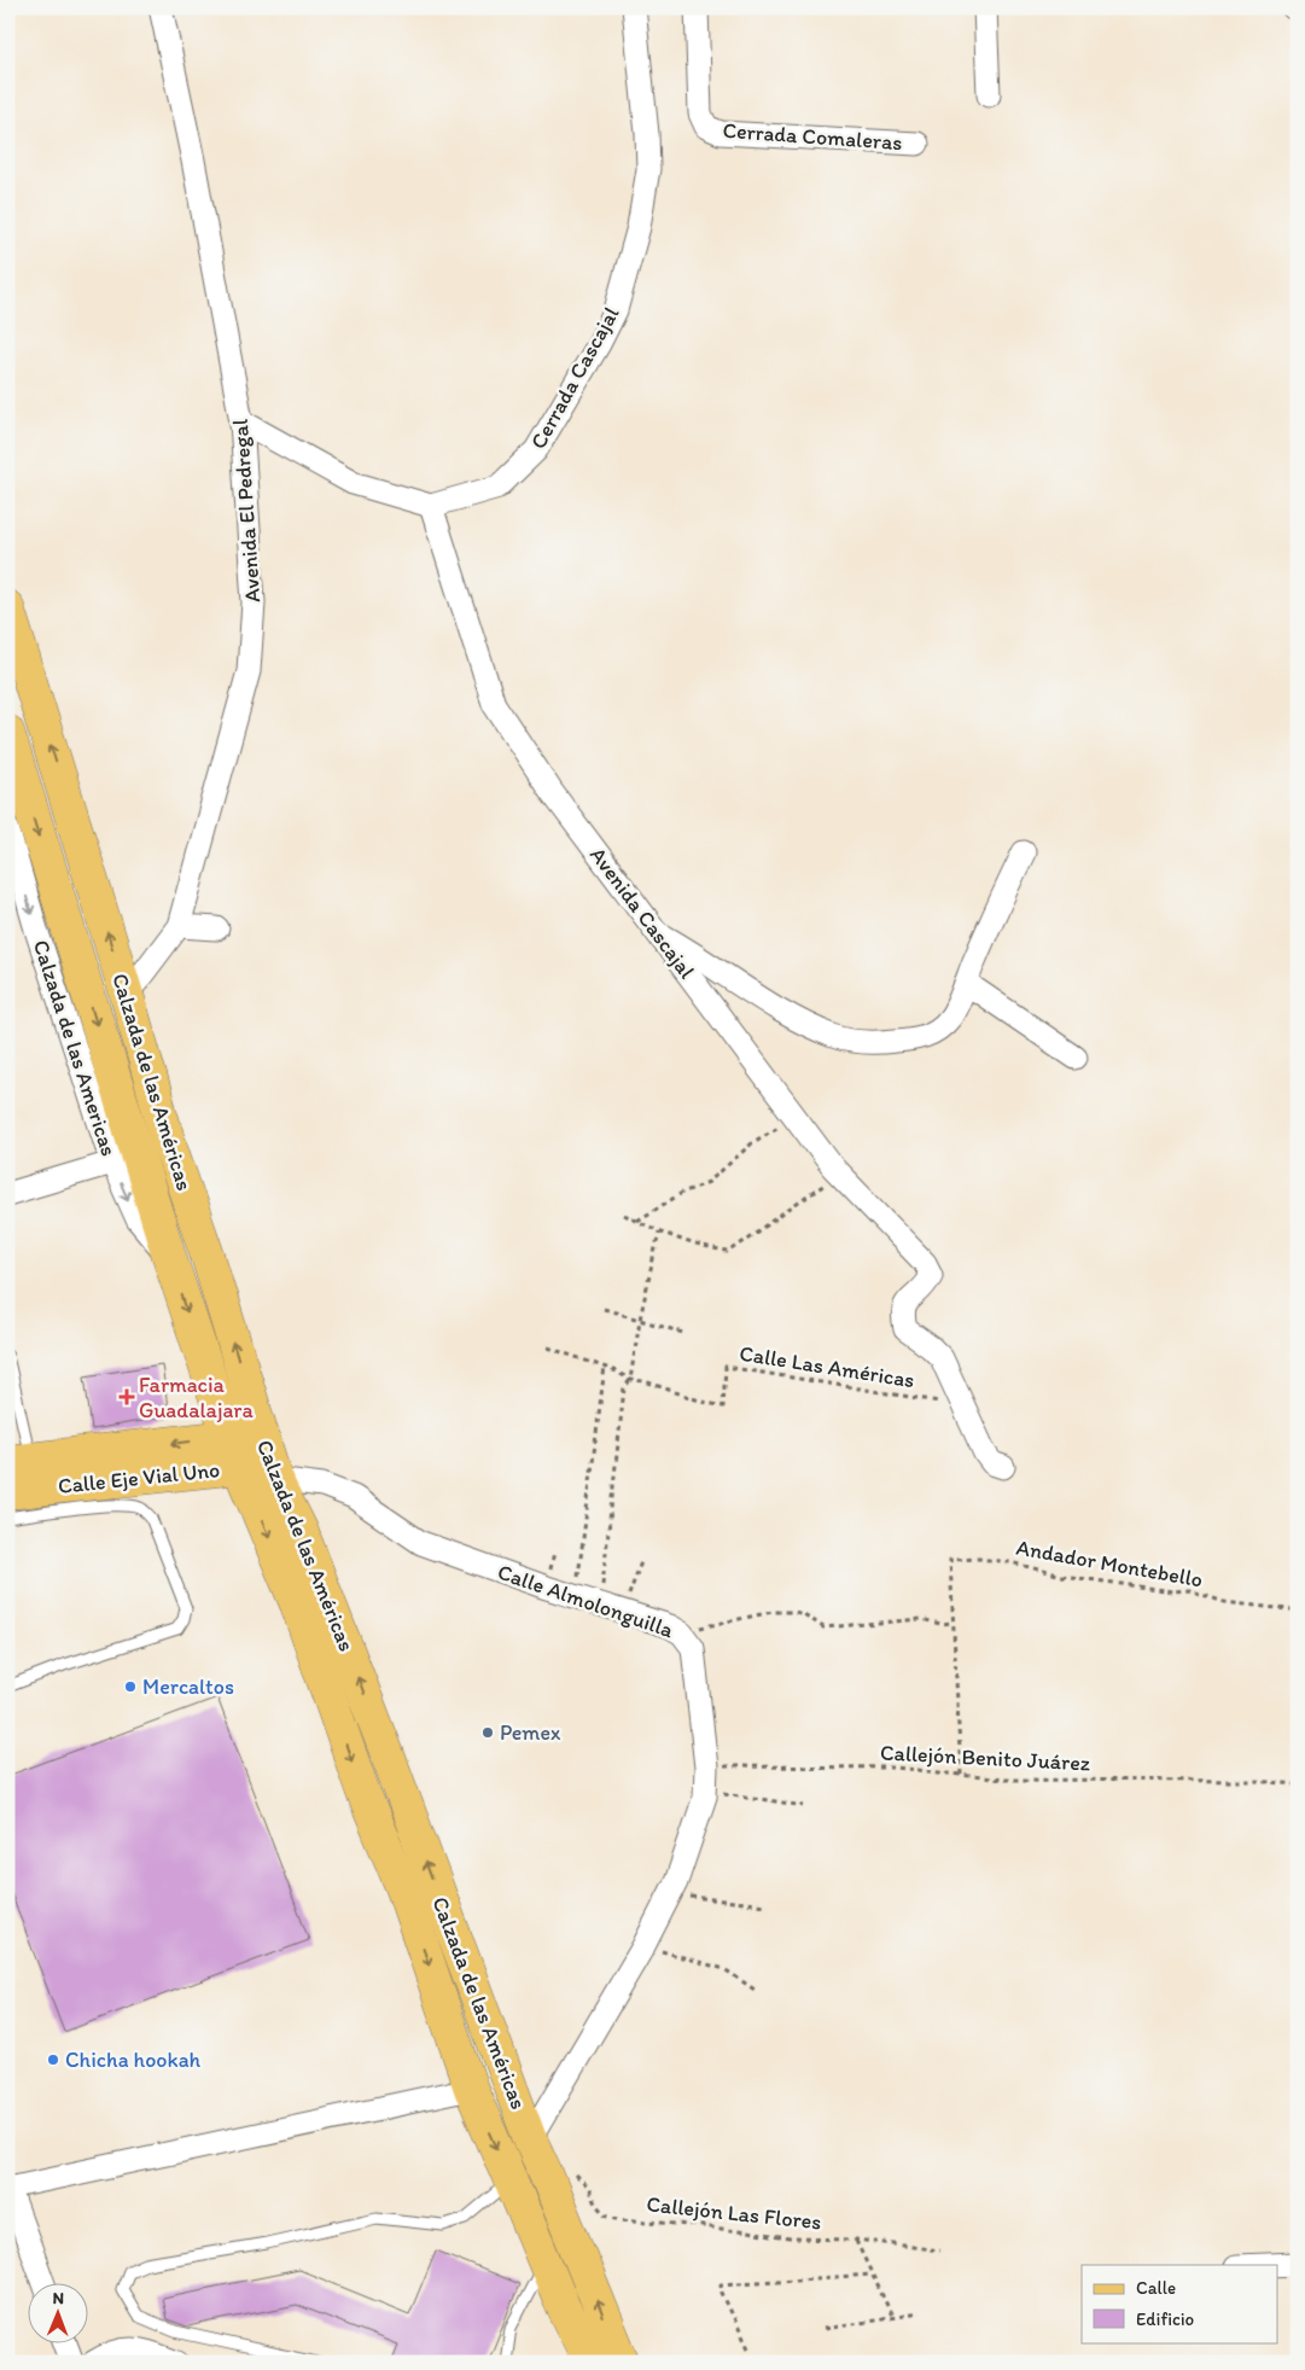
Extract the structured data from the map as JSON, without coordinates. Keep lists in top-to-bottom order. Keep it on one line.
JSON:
{"streets":{"main road":["Calzada de las Américas","Calle Eje Vial Uno"],"street":["Cerrada Comaleras","Cerrada Cascajal","Avenida El Pedregal","Avenida Cascajal","Calzada de las Americas","Calle Almolonguilla"],"path":["Calle Las Américas","Andador Montebello","Callejón Benito Juárez","Callejón Las Flores"]},"crossings":[["Cerrada Cascajal","Avenida Cascajal"],["Avenida El Pedregal","Calzada de las Américas"],["Avenida Cascajal","Calle Las Américas"],["Calzada de las Americas","Calzada de las Américas"],["Calzada de las Américas","Calle Eje Vial Uno"],["Calzada de las Américas","Calle Almolonguilla"],["Calzada de las Américas","Callejón Las Flores"],["Calle Eje Vial Uno","Calle Almolonguilla"],["Calle Almolonguilla","Callejón Benito Juárez"]],"one_way":["Calzada de las Americas"],"places":{"health":["Farmacia Guadalajara"],"other":["Mercaltos","Pemex","Chicha hookah"]},"legend":["Calle","Edificio"],"north":"top"}
